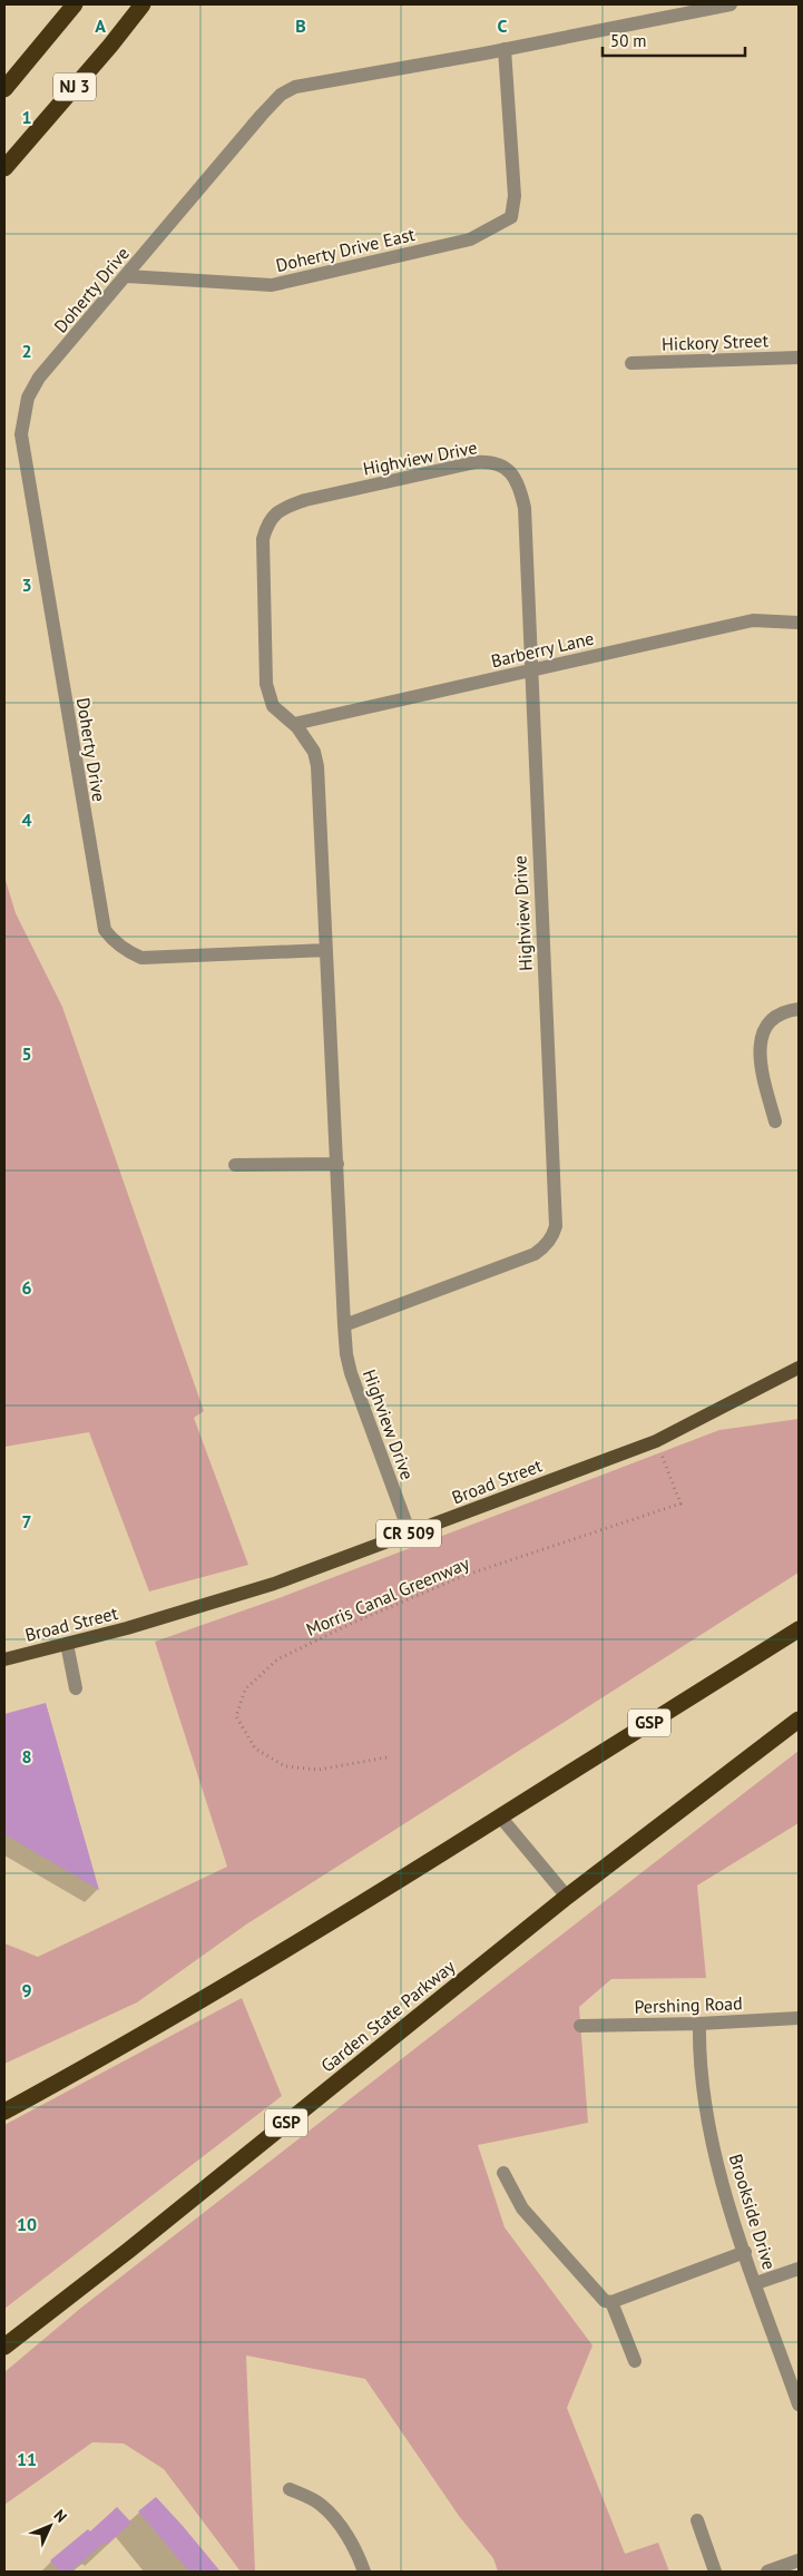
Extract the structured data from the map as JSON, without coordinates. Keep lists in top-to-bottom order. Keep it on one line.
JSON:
{"streets":{"highway":["NJ 3","GSP","Garden State Parkway"],"main road":["Broad Street","CR 509"],"street":["Doherty Drive East","Doherty Drive","Hickory Street","Highview Drive","Barberry Lane","Pershing Road","Brookside Drive"],"path":["Morris Canal Greenway"]},"crossings":[["Doherty Drive East","Doherty Drive"],["Doherty Drive","Highview Drive"],["Highview Drive","Barberry Lane"],["Highview Drive","Broad Street"],["Broad Street","Morris Canal Greenway"],["Pershing Road","Brookside Drive"]],"scale_bar":"50 m","north":"top right","grid":{"columns":["A","B","C"],"rows":["1","2","3","4","5","6","7","8","9","10","11"]}}
